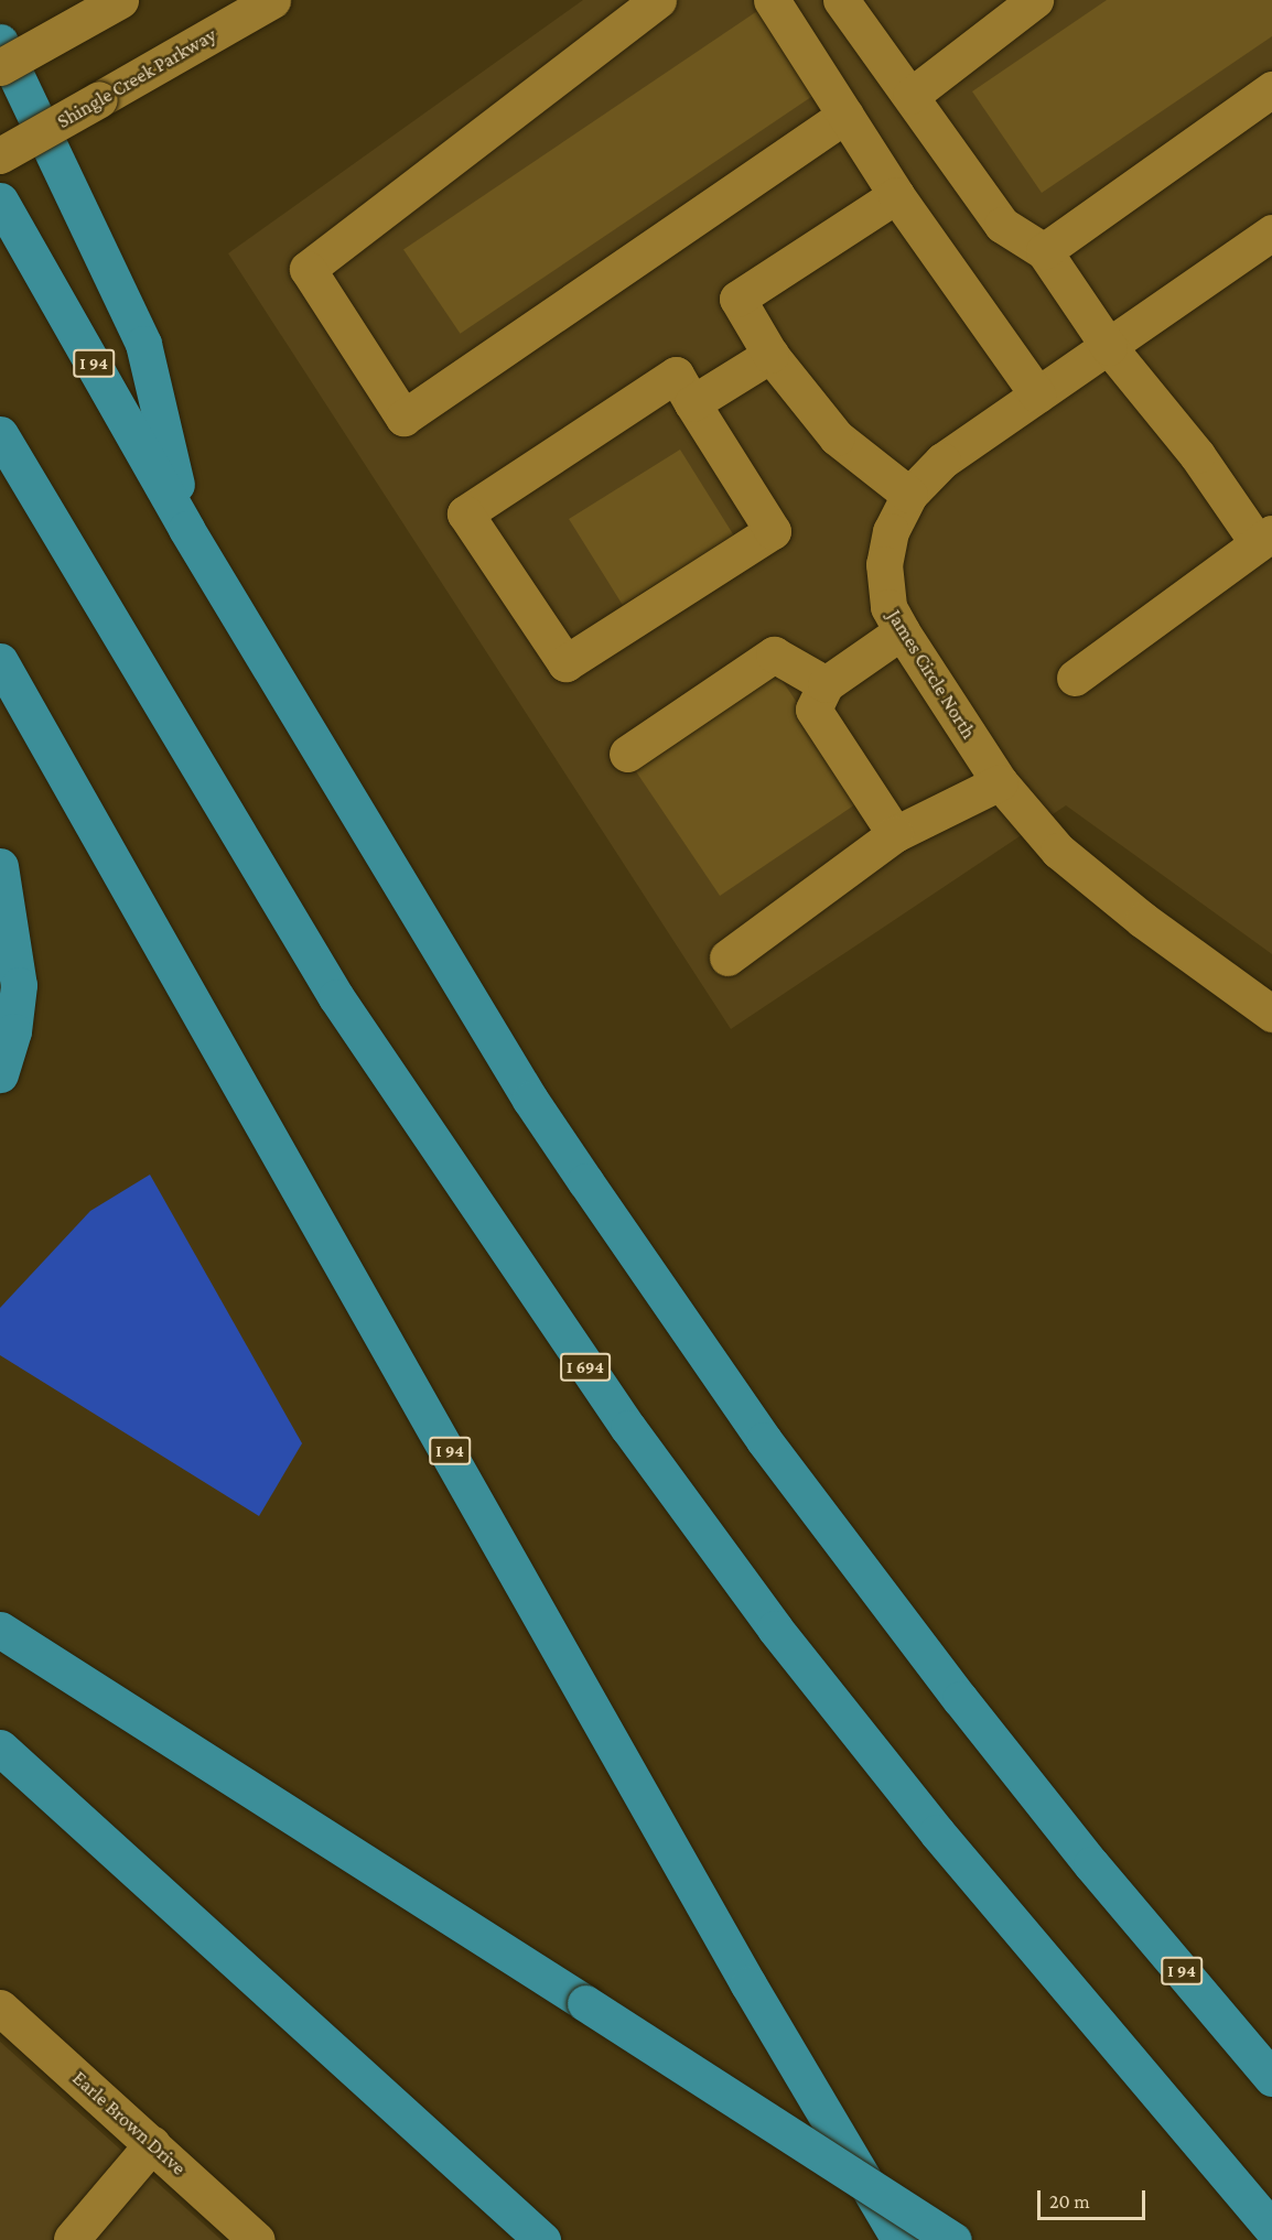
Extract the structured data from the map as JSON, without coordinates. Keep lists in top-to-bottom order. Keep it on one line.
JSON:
{"streets":{"highway":["I 94","I 694"],"street":["Shingle Creek Parkway","James Circle North","Earle Brown Drive"]},"scale_bar":"20 m"}
